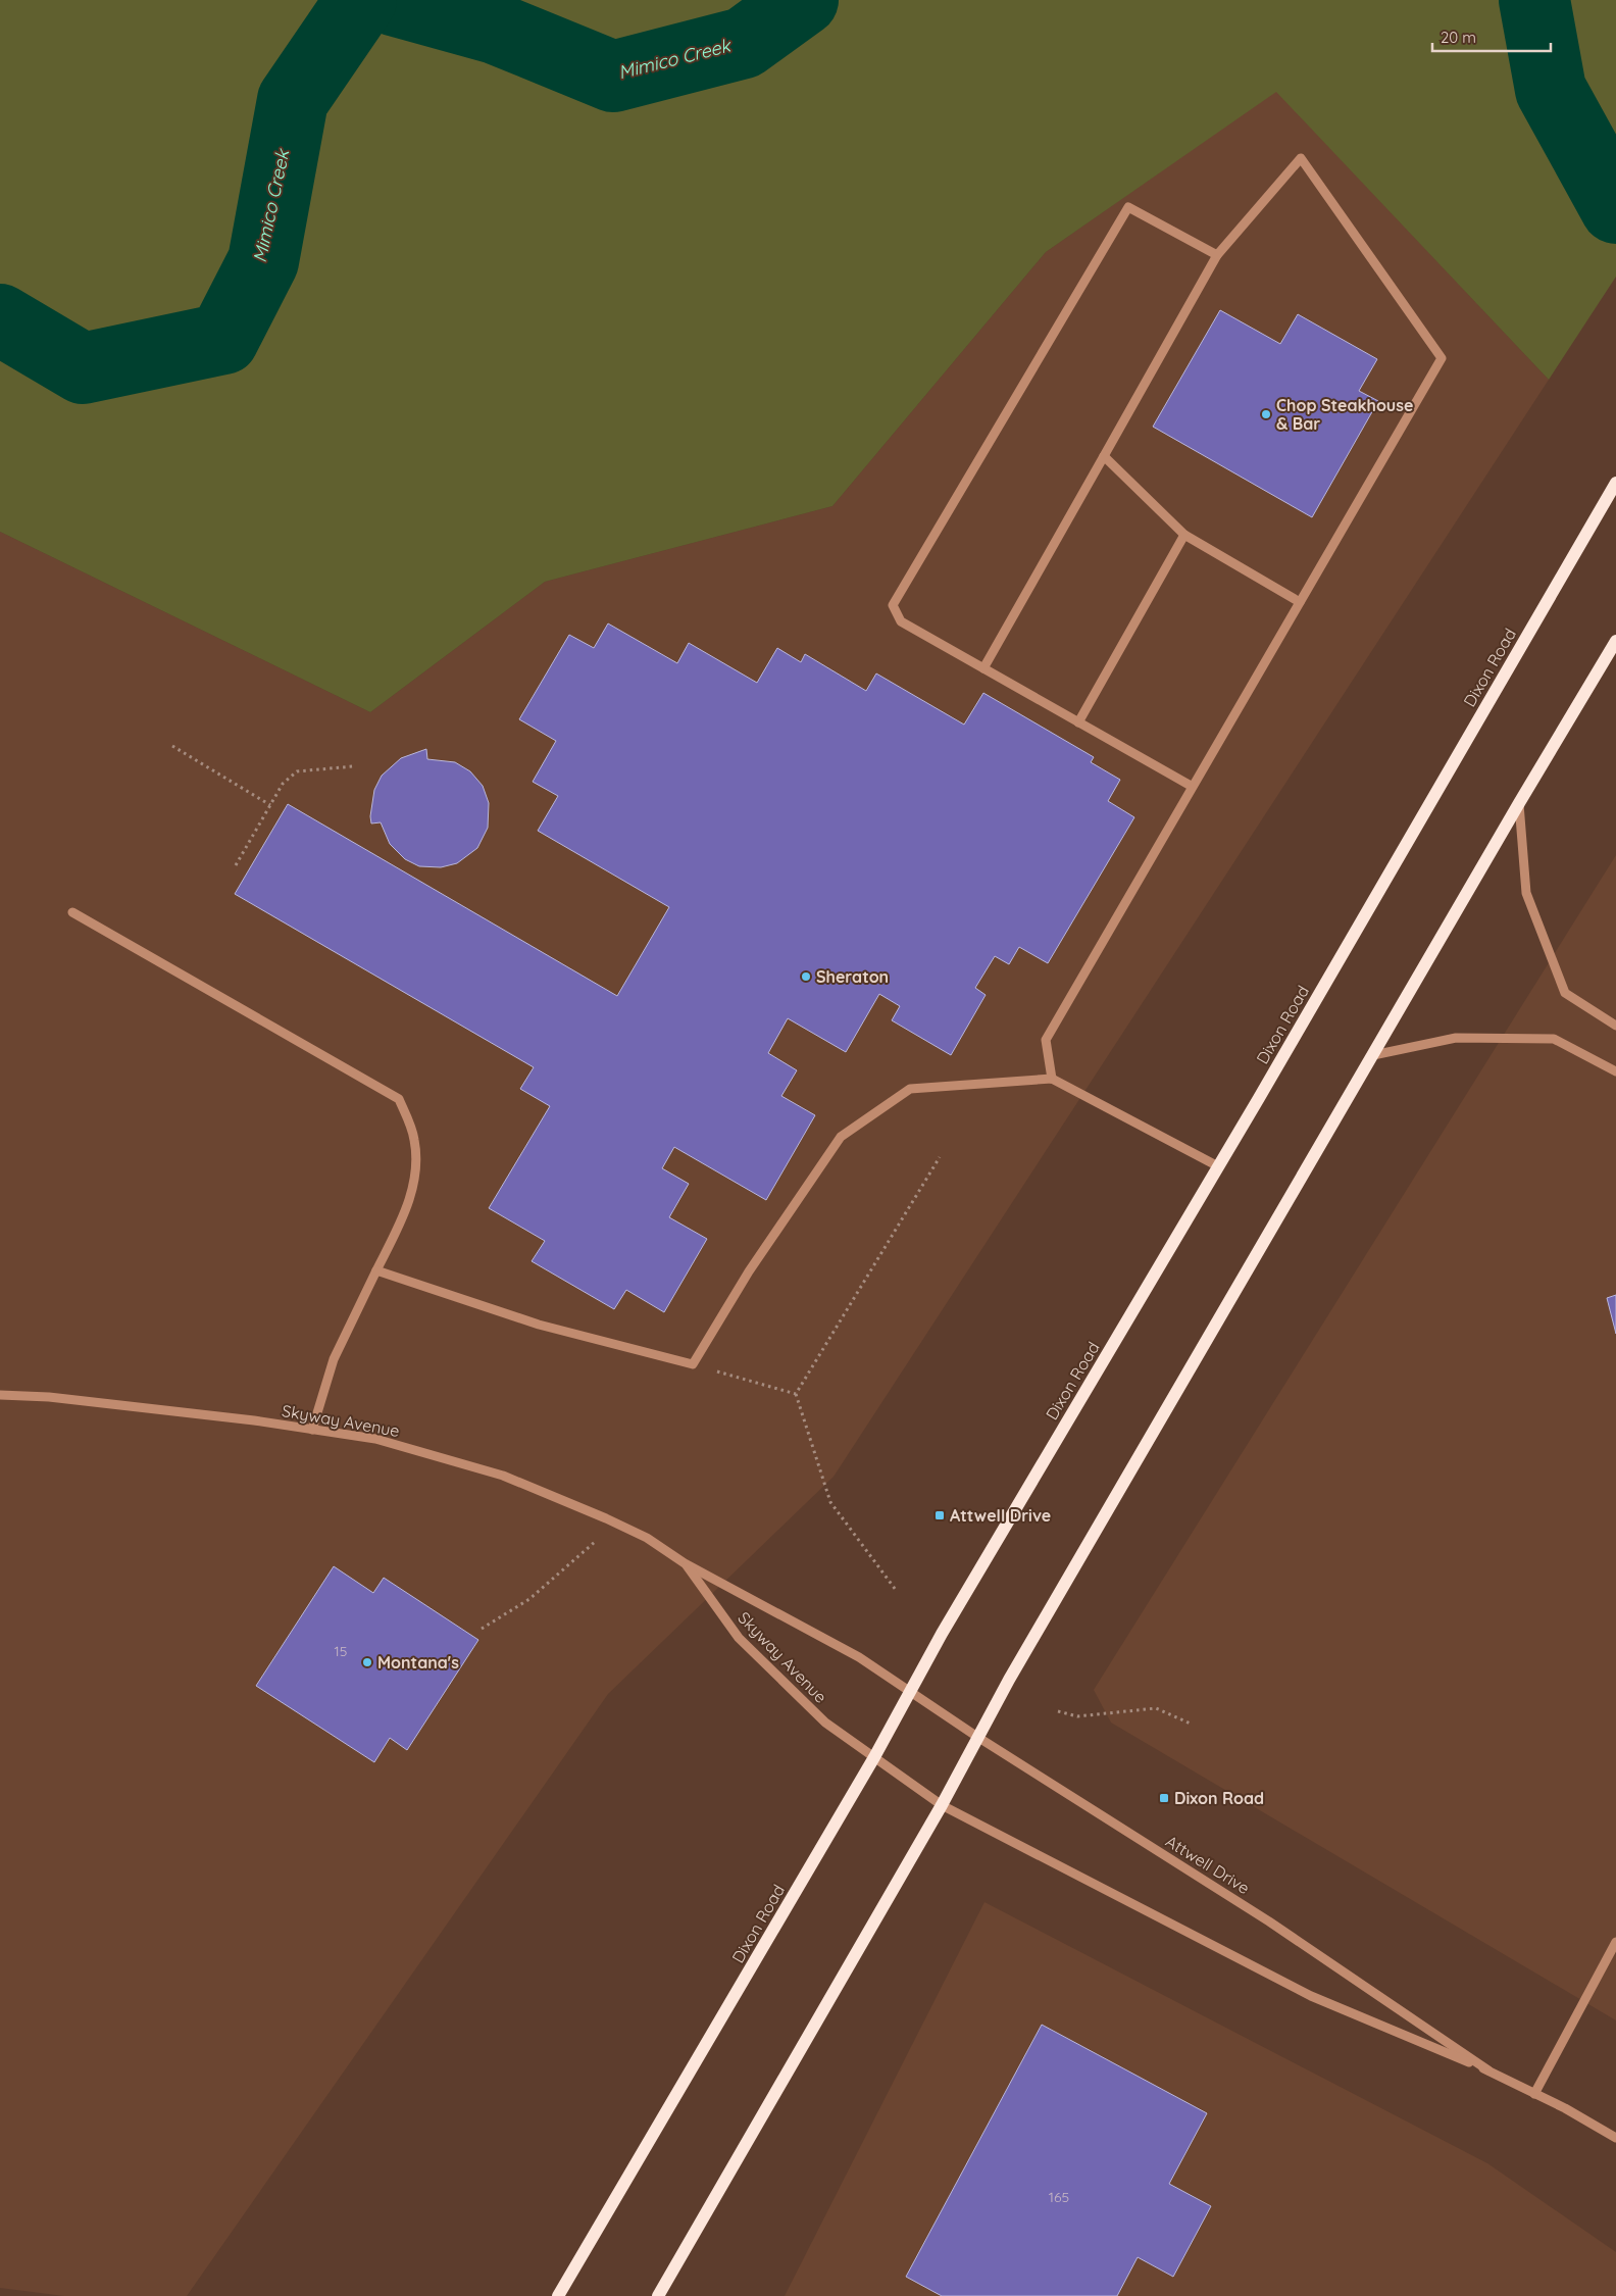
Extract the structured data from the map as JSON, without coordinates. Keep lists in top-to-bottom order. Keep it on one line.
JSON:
{"streets":{"main road":["Dixon Road"],"street":["Skyway Avenue","Attwell Drive"]},"crossings":[["Dixon Road","Skyway Avenue"],["Dixon Road","Attwell Drive"],["Skyway Avenue","Attwell Drive"]],"water":["Mimico Creek"],"places":{"other":["Chop Steakhouse & Bar","Sheraton","Montana's"],"transit":["Attwell Drive","Dixon Road"]},"house_numbers":["15","165"],"scale_bar":"20 m"}
